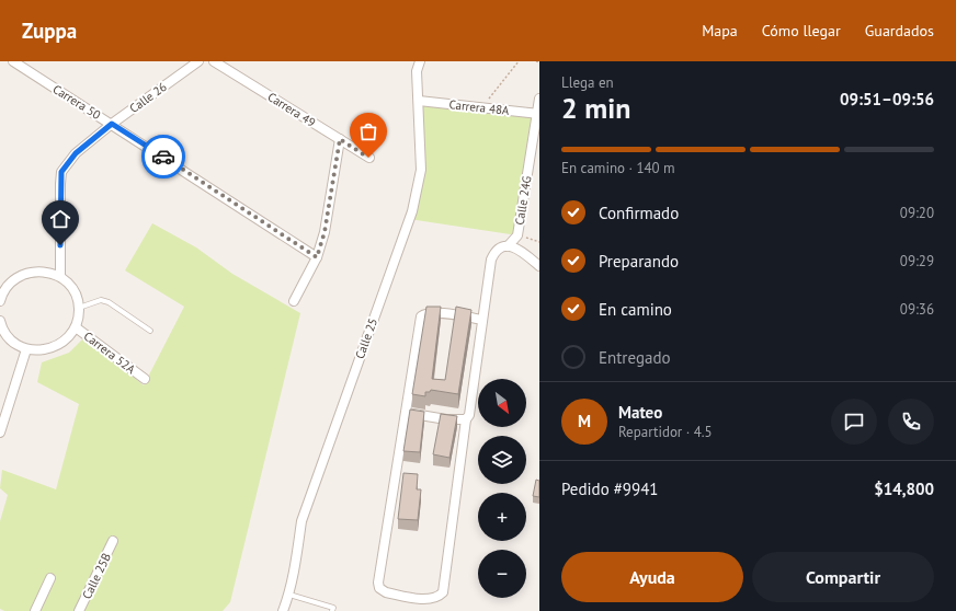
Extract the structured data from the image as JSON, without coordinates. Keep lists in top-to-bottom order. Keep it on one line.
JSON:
{"streets":{"street":["Calle 26","Carrera 50","Carrera 48A","Carrera 49","Calle 24G","Calle 25","Carrera 52A","Calle 25B"]},"crossings":[["Calle 26","Carrera 50"],["Carrera 48A","Calle 24G"],["Carrera 48A","Calle 25"]],"north":"bottom right","page":{"header":"Zuppa","nav":["Mapa","Cómo llegar","Guardados"],"heading":["2 min","Llega en","09:51–09:56"],"panel":["Mateo","Repartidor · 4.5","Pedido #9941","$14,800"],"bar":"En camino · 140 m","list":[["Confirmado","09:20"],["Preparando","09:29"],["En camino","09:36"],"Entregado"],"map_buttons":["+","−"],"round":"M","buttons":["Ayuda","Compartir"]}}
